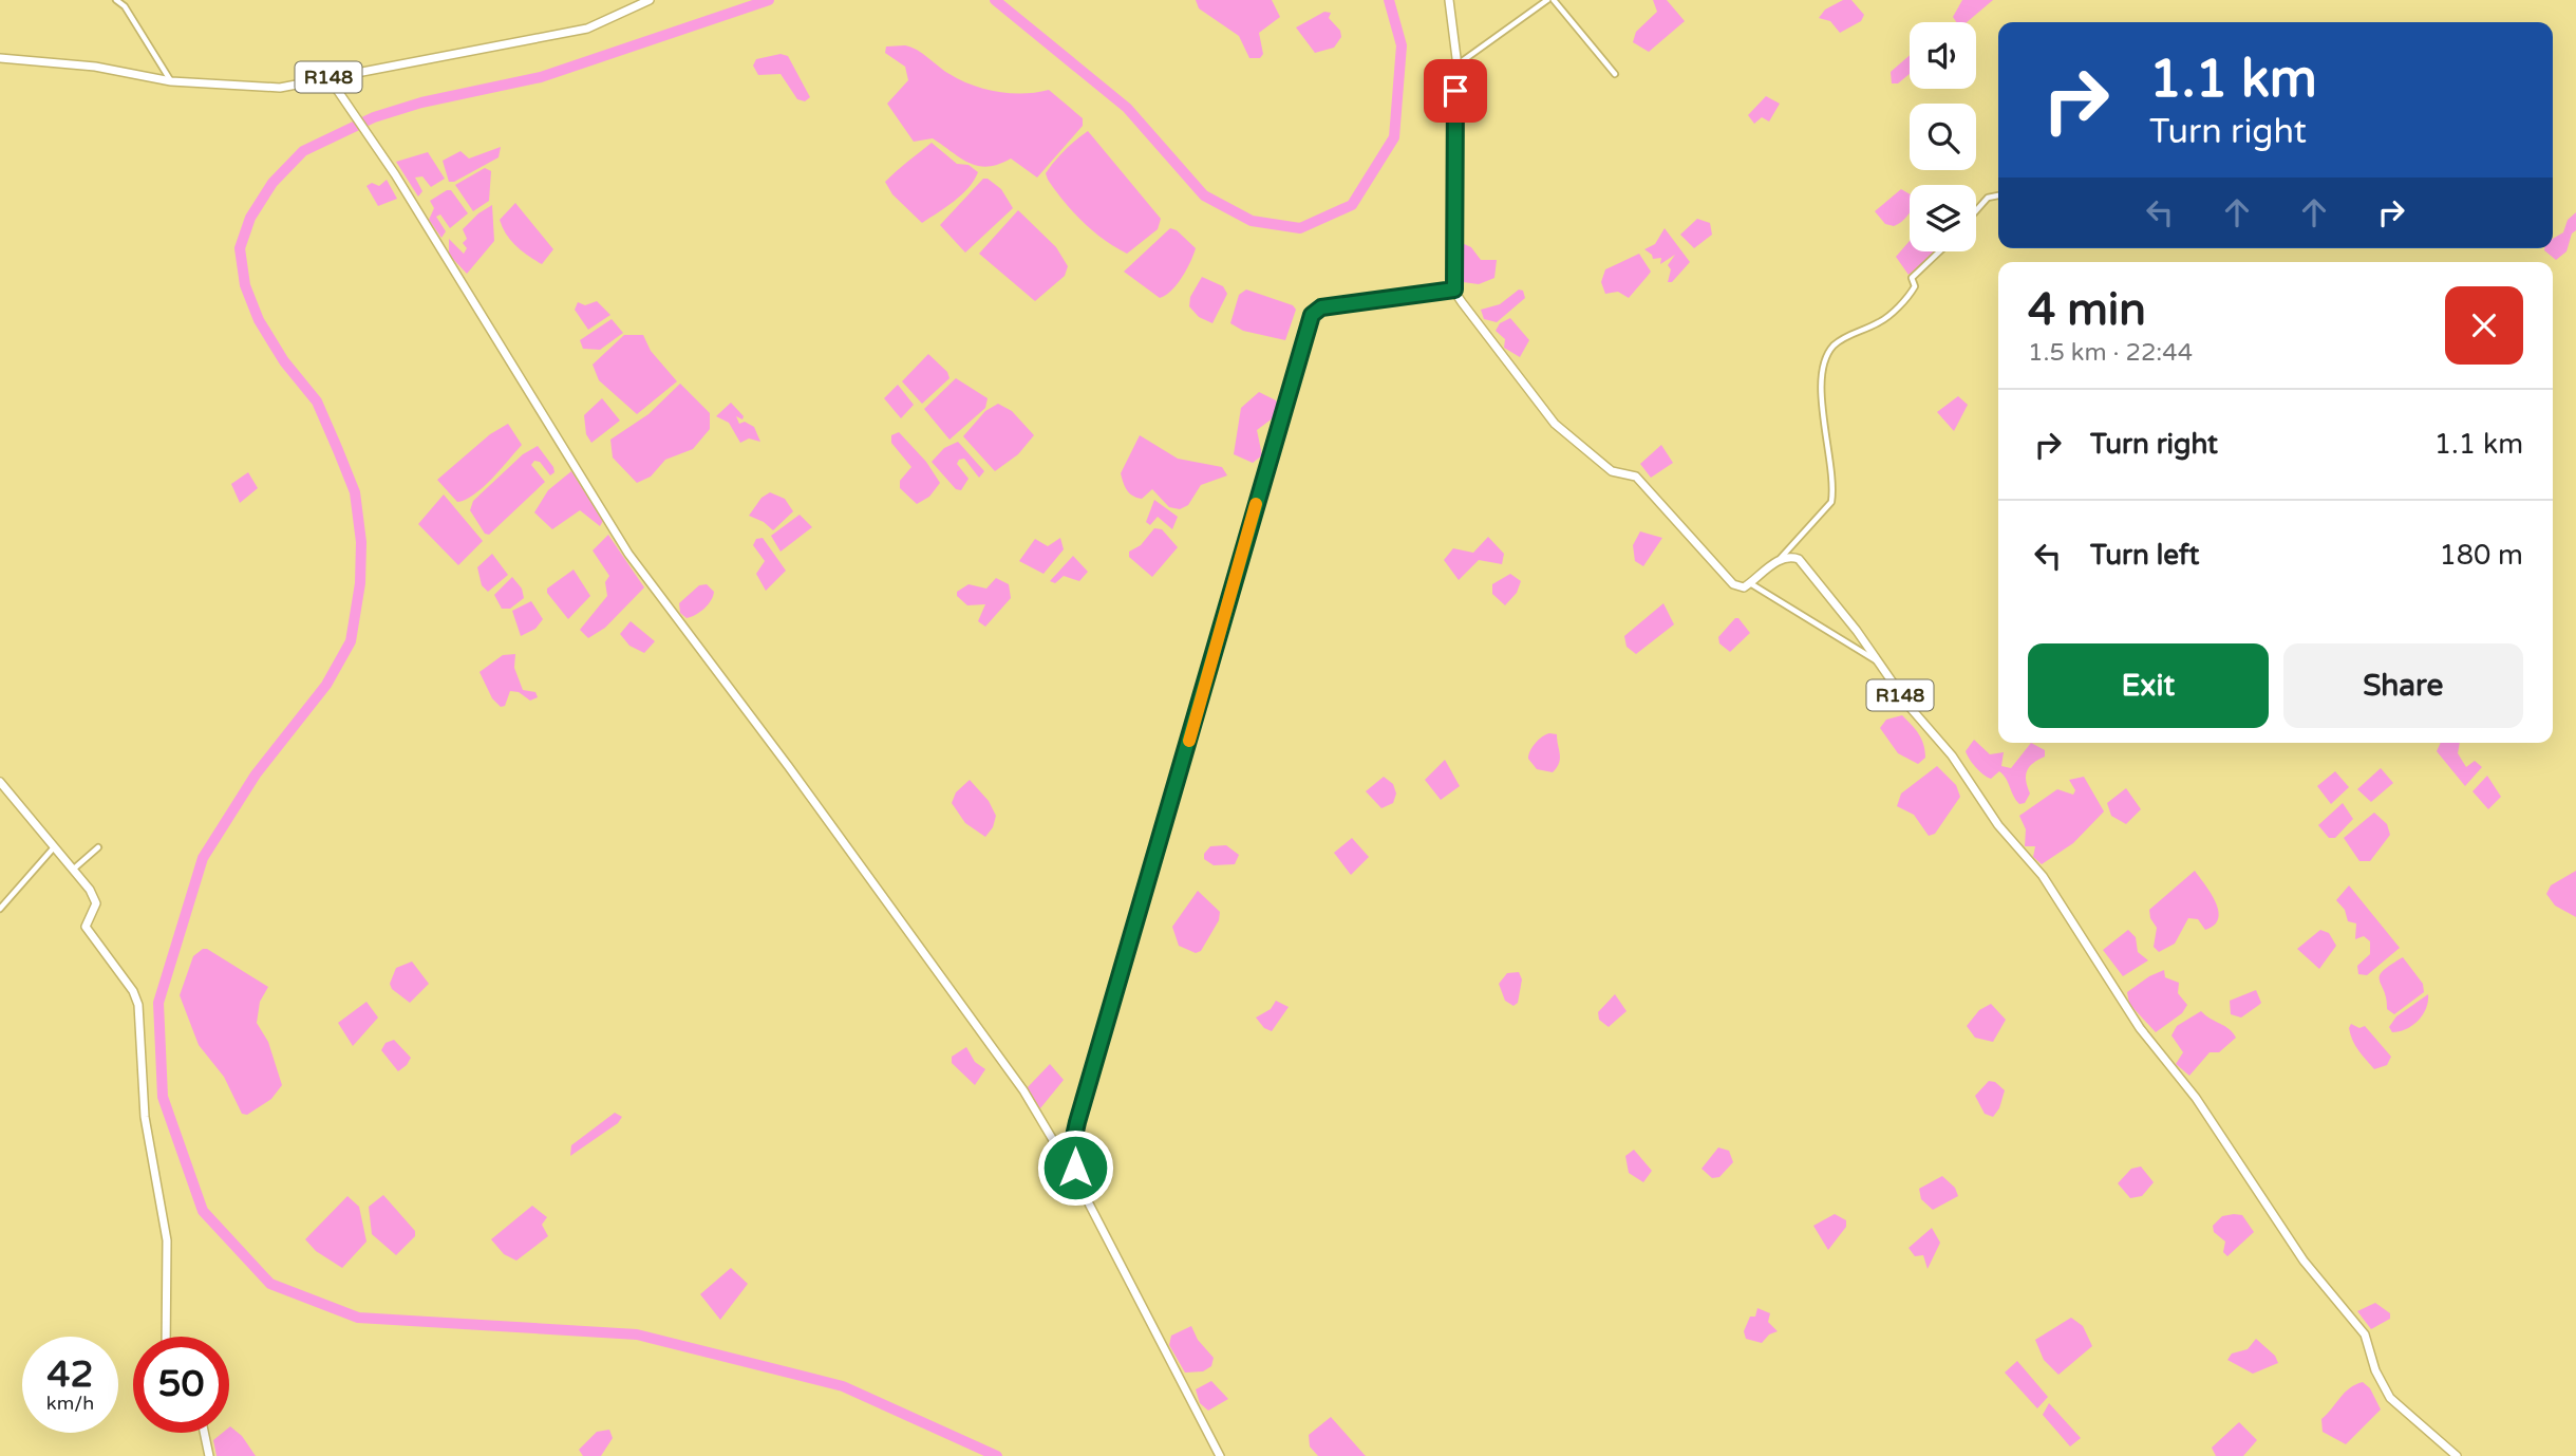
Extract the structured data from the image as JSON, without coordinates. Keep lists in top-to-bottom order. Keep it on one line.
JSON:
{"streets":{"main road":["R148"]},"page":{"turn":["1.1 km","Turn right"],"heading":["4 min","1.5 km · 22:44"],"list":[{"name":"Turn right","value":"1.1 km"},{"name":"Turn left","value":"180 m"}],"buttons":["Exit","Share"],"speed":"42 km/h","limit":"50"}}
